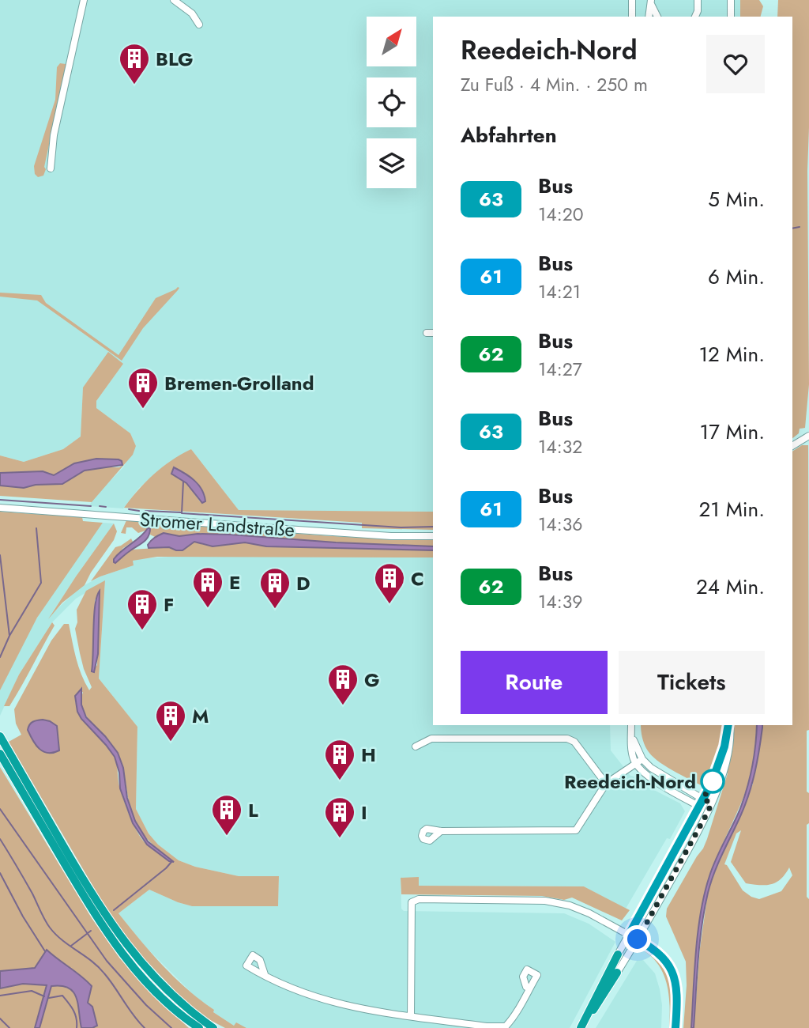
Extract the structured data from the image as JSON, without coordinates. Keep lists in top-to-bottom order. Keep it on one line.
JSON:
{"streets":{"street":["Stromer Landstraße"]},"places":{"building":["BLG","Bremen-Grolland","C","E","D","F","G","M","H","L","I"],"other":["Reedeich-Nord"]},"lines":["bus line 63"],"north":"top right","page":{"heading":[["Reedeich-Nord","Zu Fuß · 4 Min. · 250 m"],"Abfahrten"],"list":[{"mark":"63","name":"Bus","note":"14:20","value":"5 Min."},{"mark":"61","name":"Bus","note":"14:21","value":"6 Min."},{"mark":"62","name":"Bus","note":"14:27","value":"12 Min."},{"mark":"63","name":"Bus","note":"14:32","value":"17 Min."},{"mark":"61","name":"Bus","note":"14:36","value":"21 Min."},{"mark":"62","name":"Bus","note":"14:39","value":"24 Min."}],"buttons":["Route","Tickets"]}}
